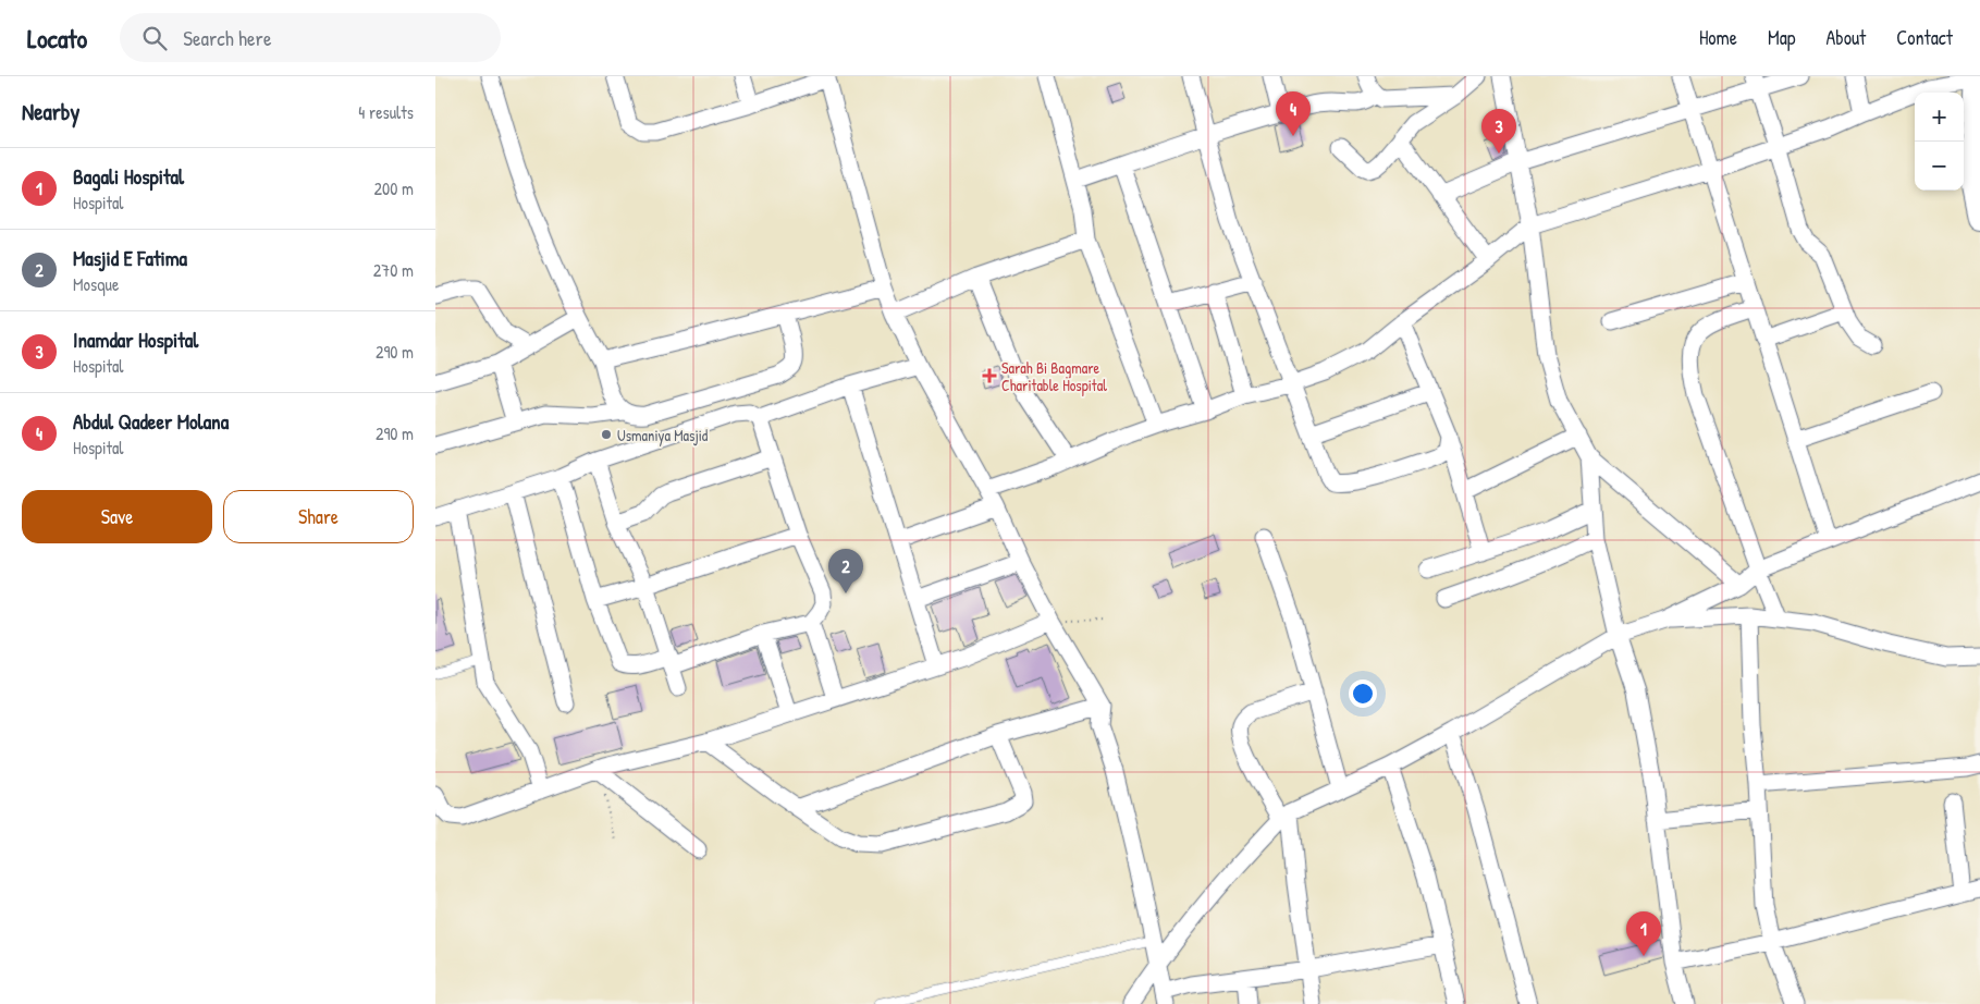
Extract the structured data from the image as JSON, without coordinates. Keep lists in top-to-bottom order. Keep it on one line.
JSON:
{"places":{"health":["Sarah Bi Bagmare Charitable Hospital"],"other":["Usmaniya Masjid"]},"page":{"header":"Locato","search":"Search here","nav":["Home","Map","About","Contact"],"heading":["Nearby","4 results"],"pins":["4","3","2","1"],"map_buttons":["+","−"],"list":[{"mark":"1","name":"Bagali Hospital","note":"Hospital","value":"200 m"},{"mark":"2","name":"Masjid E Fatima","note":"Mosque","value":"270 m"},{"mark":"3","name":"Inamdar Hospital","note":"Hospital","value":"290 m"},{"mark":"4","name":"Abdul Qadeer Molana","note":"Hospital","value":"290 m"}],"buttons":["Save","Share"]}}
